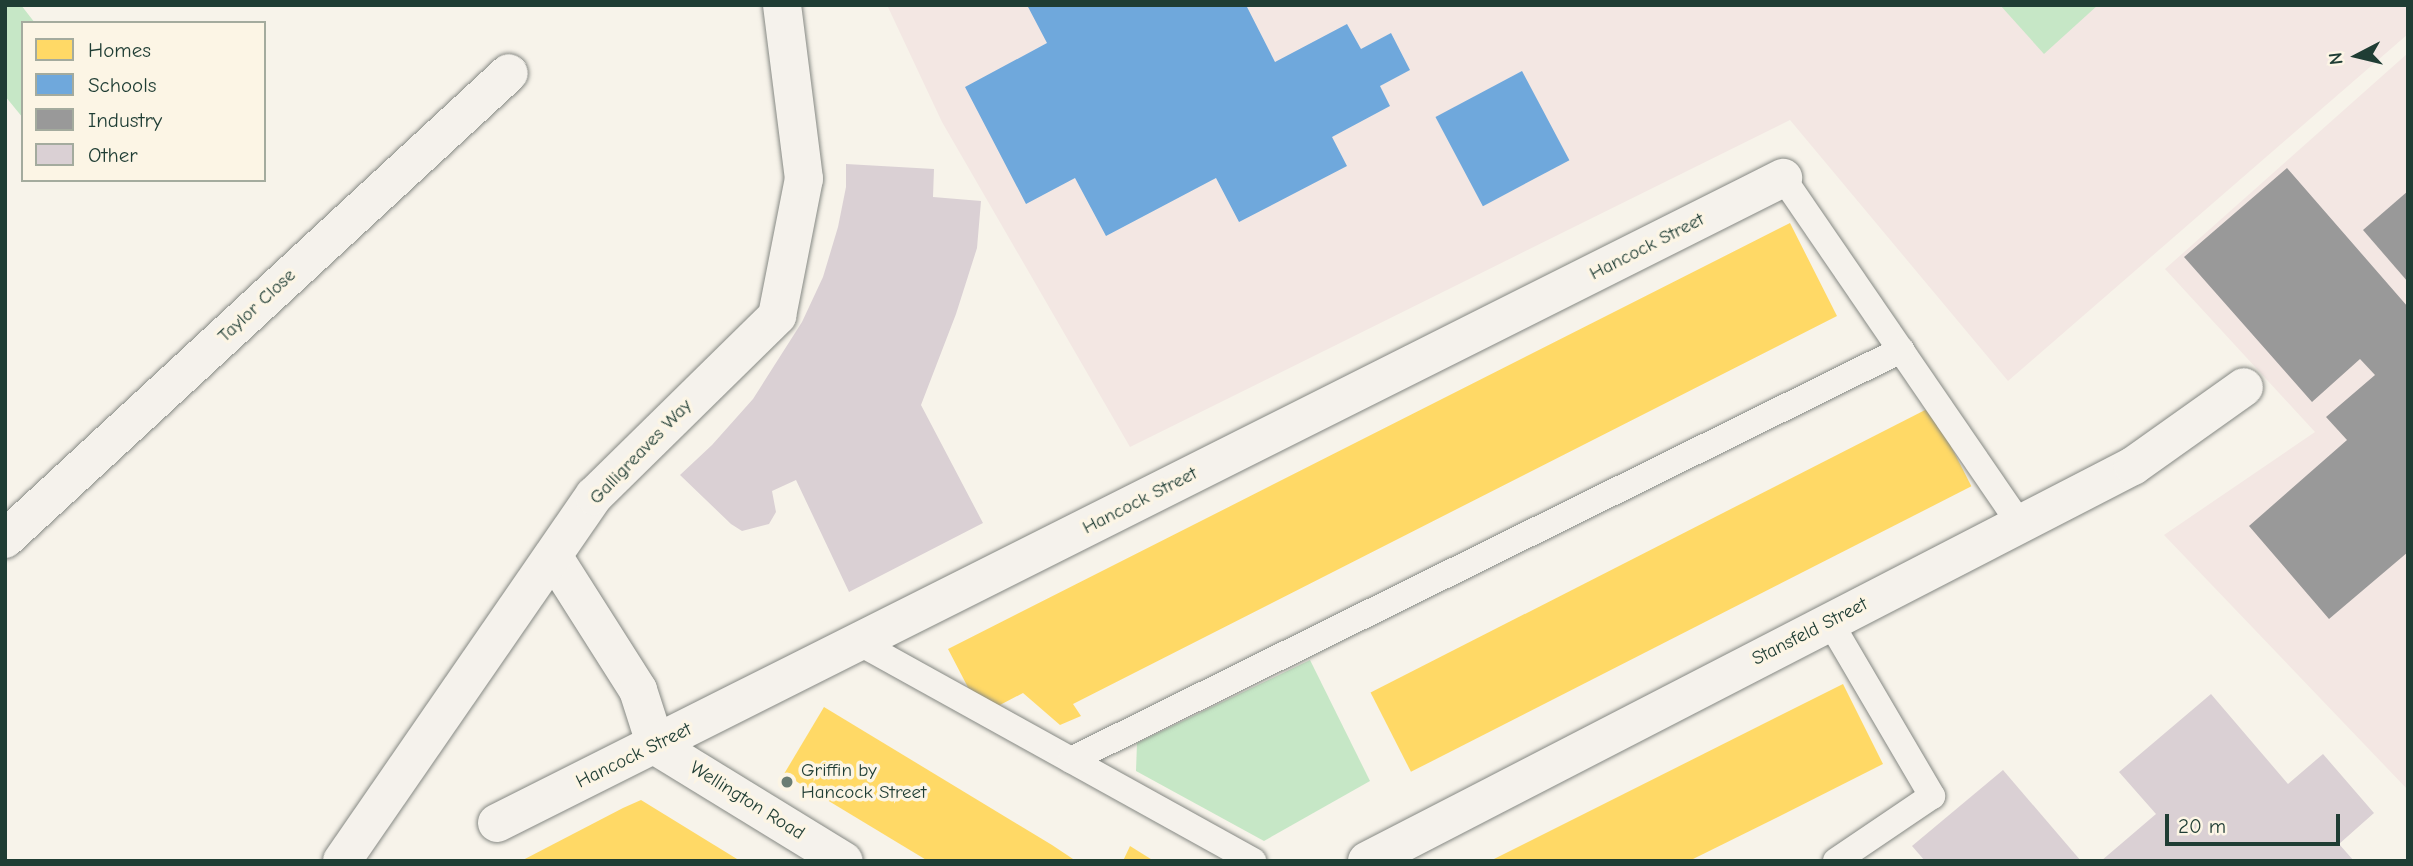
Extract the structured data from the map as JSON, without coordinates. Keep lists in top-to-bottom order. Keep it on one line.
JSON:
{"streets":{"street":["Hancock Street","Taylor Close","Galligreaves Way","Stansfeld Street","Wellington Road"]},"crossings":[["Hancock Street","Wellington Road"]],"places":["Griffin by Hancock Street"],"legend":["Homes","Schools","Industry","Other"],"scale_bar":"20 m","north":"left"}
